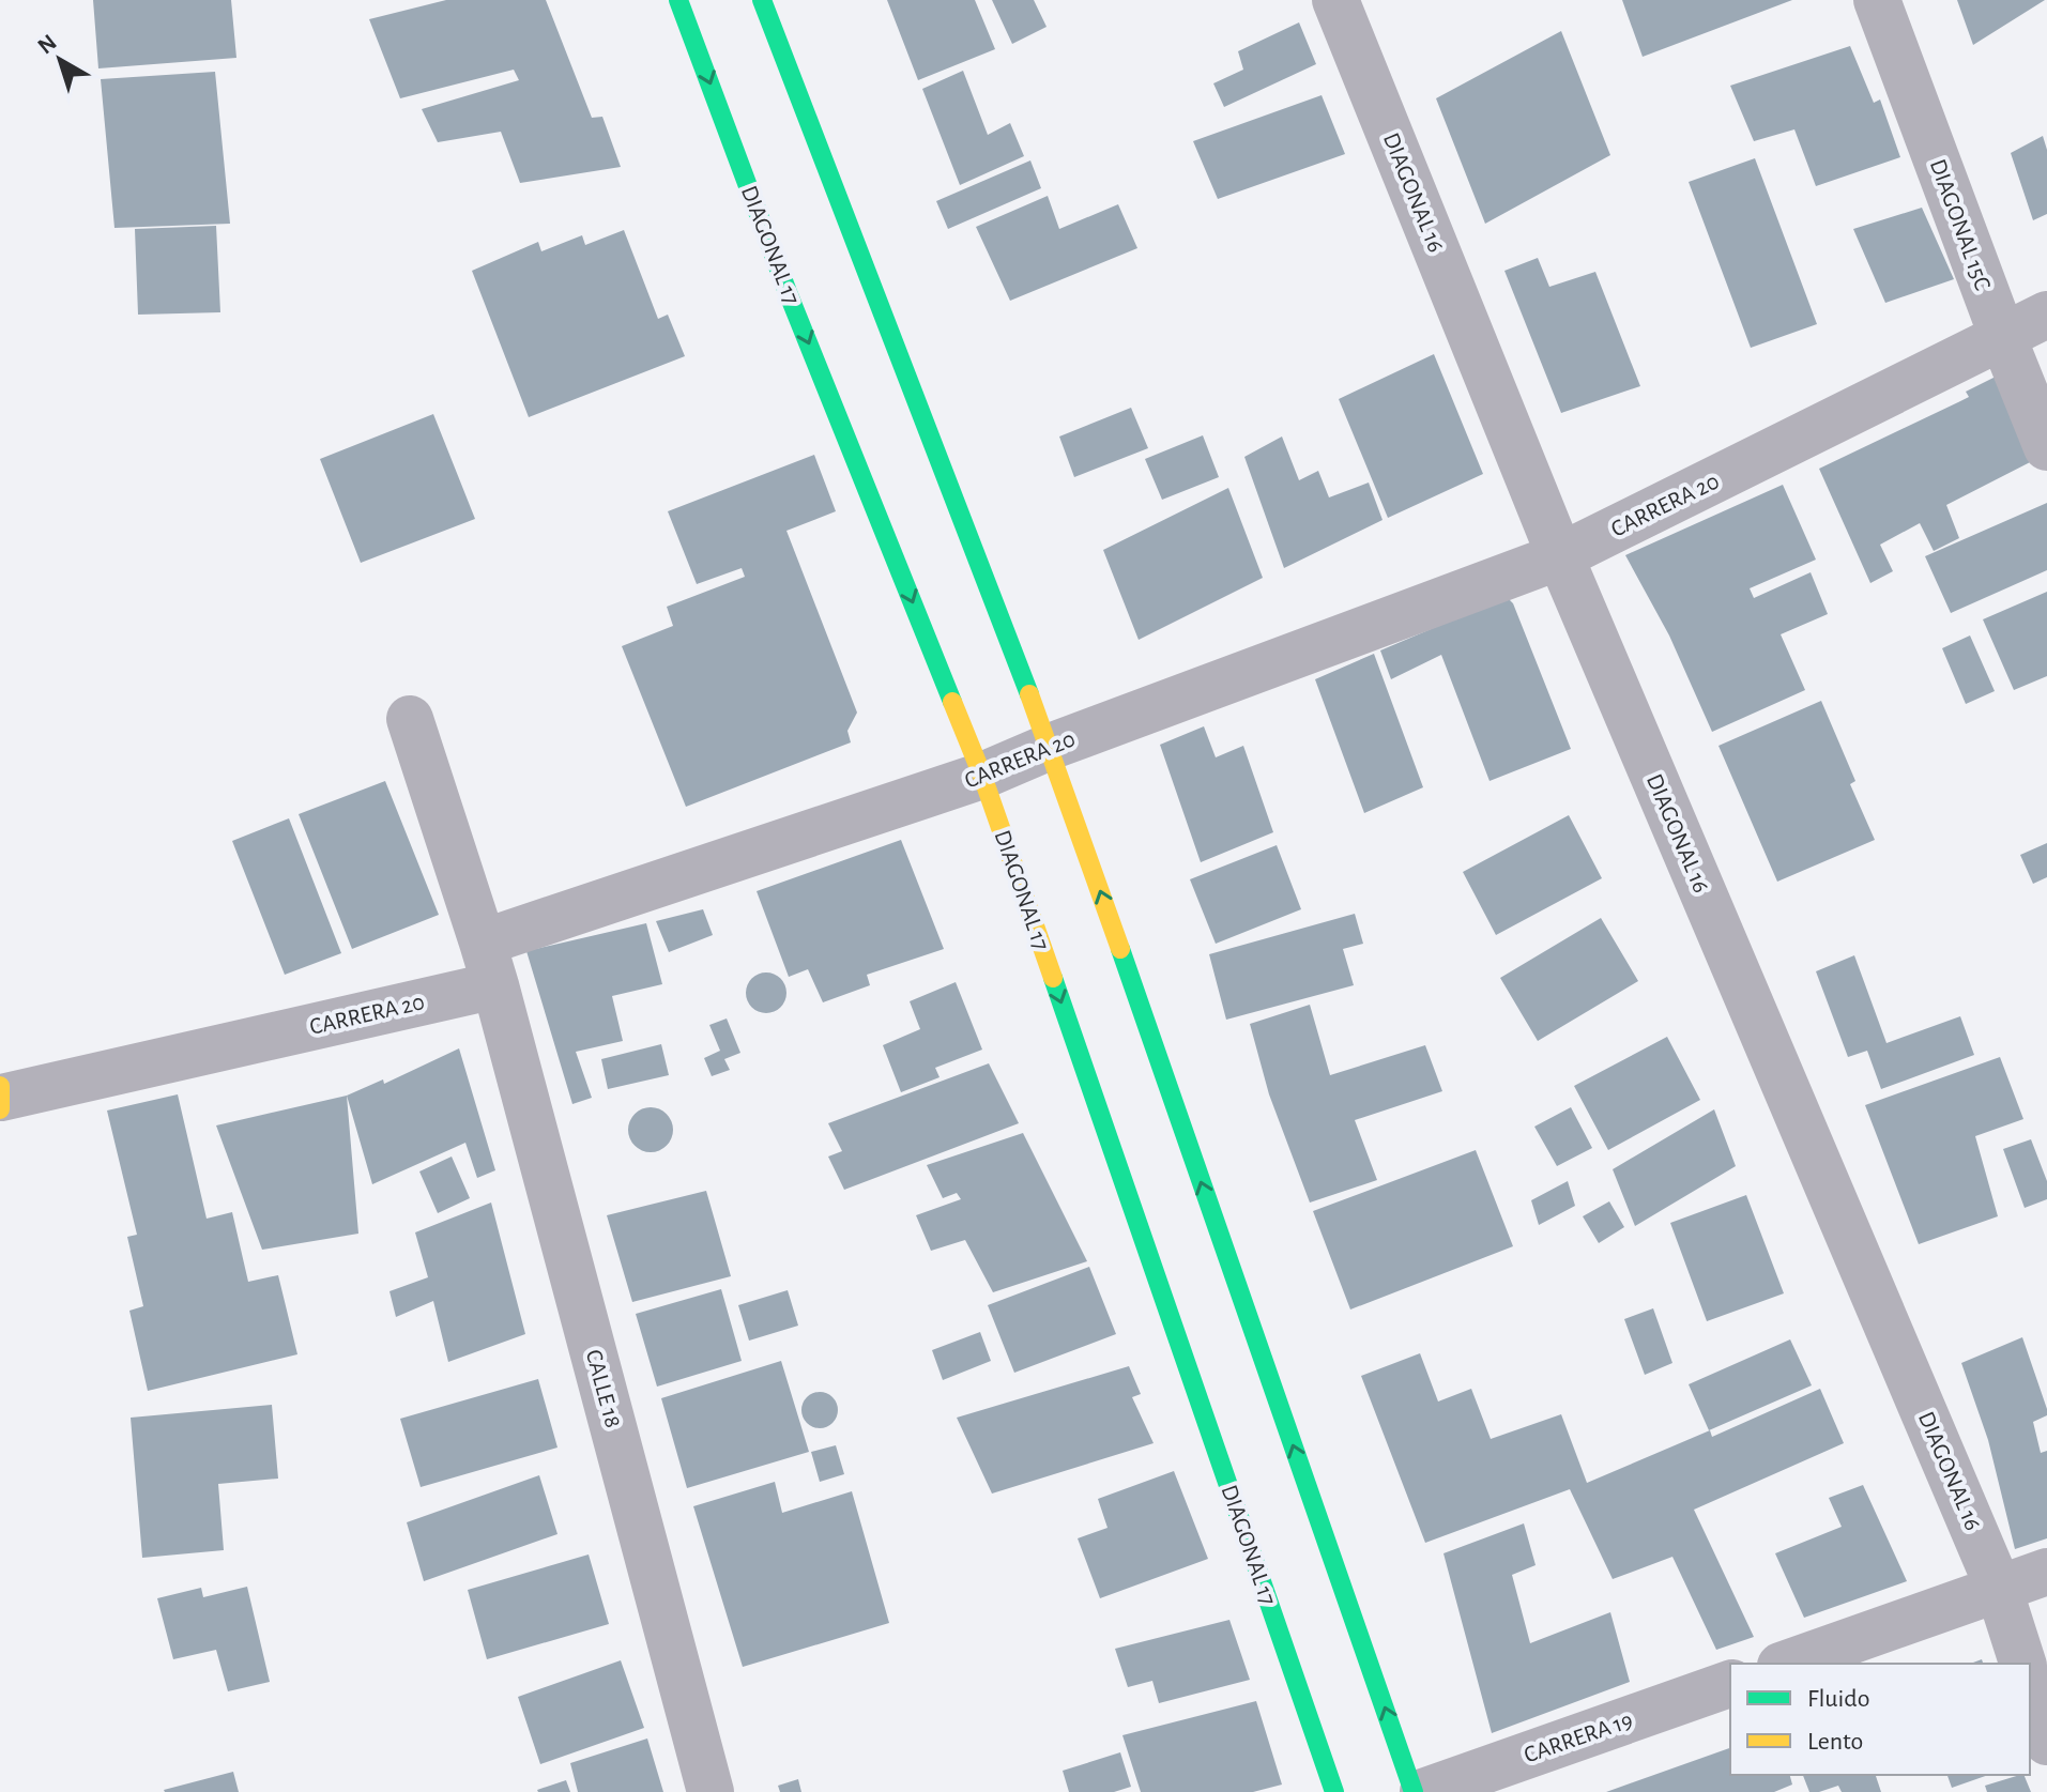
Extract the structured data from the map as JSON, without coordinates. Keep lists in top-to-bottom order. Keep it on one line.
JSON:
{"streets":{"main road":["DIAGONAL 17"],"street":["DIAGONAL 16","DIAGONAL 15C","CARRERA 20","CALLE 18","CARRERA 19"]},"crossings":[["DIAGONAL 16","CARRERA 20"],["DIAGONAL 15C","CARRERA 20"],["DIAGONAL 17","CARRERA 20"],["CARRERA 20","CALLE 18"]],"legend":["Fluido","Lento"],"north":"top left"}
